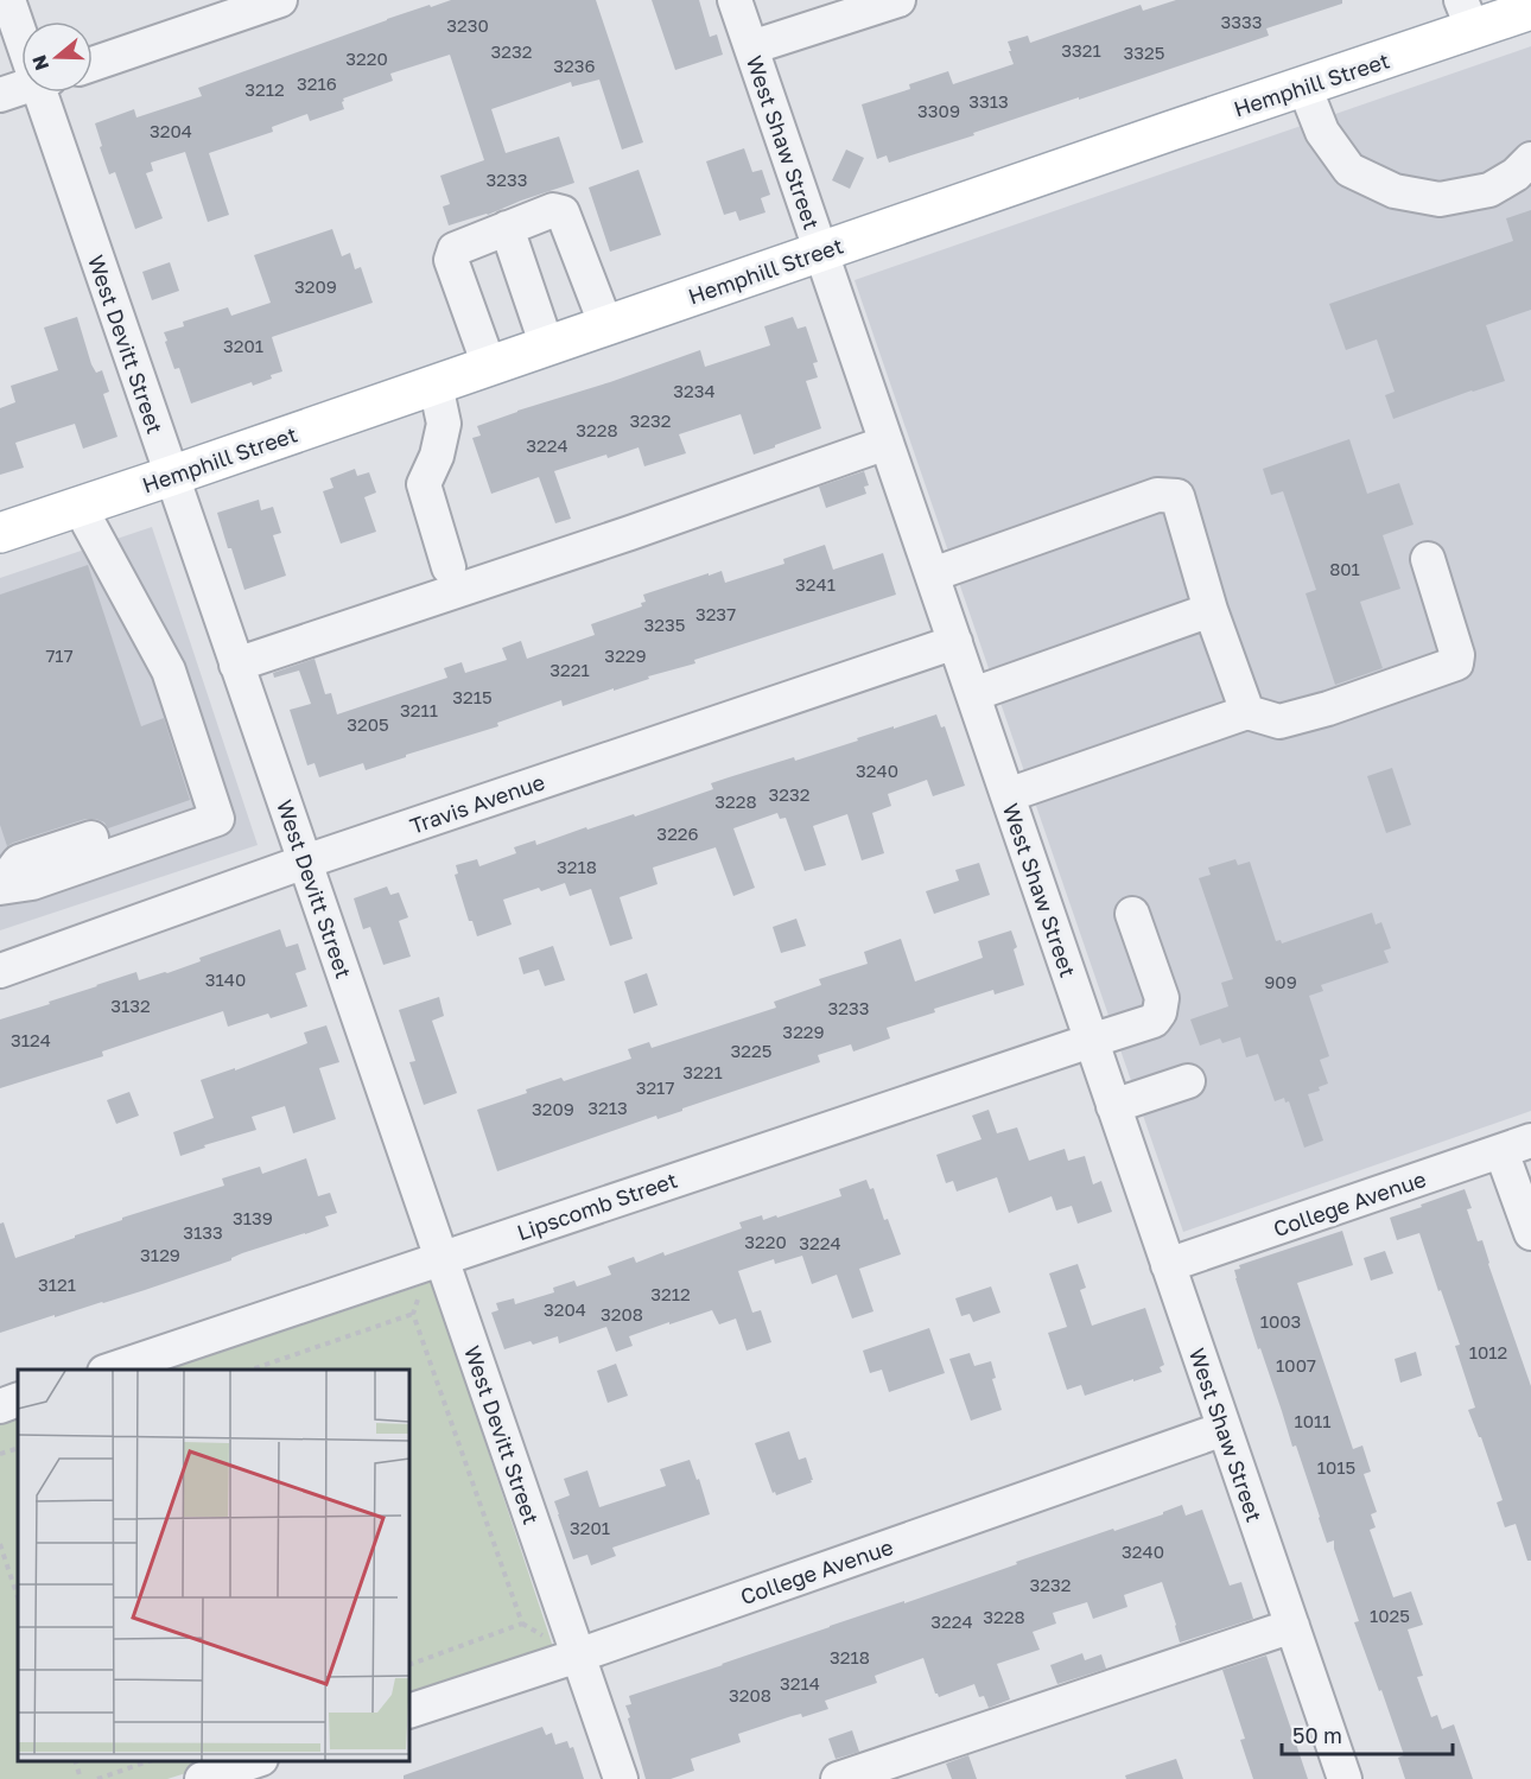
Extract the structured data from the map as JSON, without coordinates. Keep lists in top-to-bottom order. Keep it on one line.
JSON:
{"streets":{"main road":["Hemphill Street"],"street":["West Shaw Street","West Devitt Street","Travis Avenue","College Avenue","Lipscomb Street"]},"crossings":[["Hemphill Street","West Shaw Street"],["Hemphill Street","West Devitt Street"],["West Shaw Street","Travis Avenue"],["West Shaw Street","College Avenue"],["West Shaw Street","Lipscomb Street"],["West Devitt Street","Travis Avenue"],["West Devitt Street","College Avenue"],["West Devitt Street","Lipscomb Street"]],"house_numbers":["3333","3230","3321","3232","3325","3220","3236","3216","3212","3313","3309","3204","3233","3209","3201","3234","3232","3228","3224","801","3241","3237","3235","717","3229","3221","3215","3211","3205","3240","3232","3228","3226","3218","3140","909","3132","3233","3229","3124","3225","3221","3217","3213","3209","3139","3133","3220","3224","3129","3121","3212","3204","3208","1003","1012","1007","1011","1015","3201","3240","3232","1025","3228","3224","3218","3214","3208"],"scale_bar":"50 m","north":"left"}
